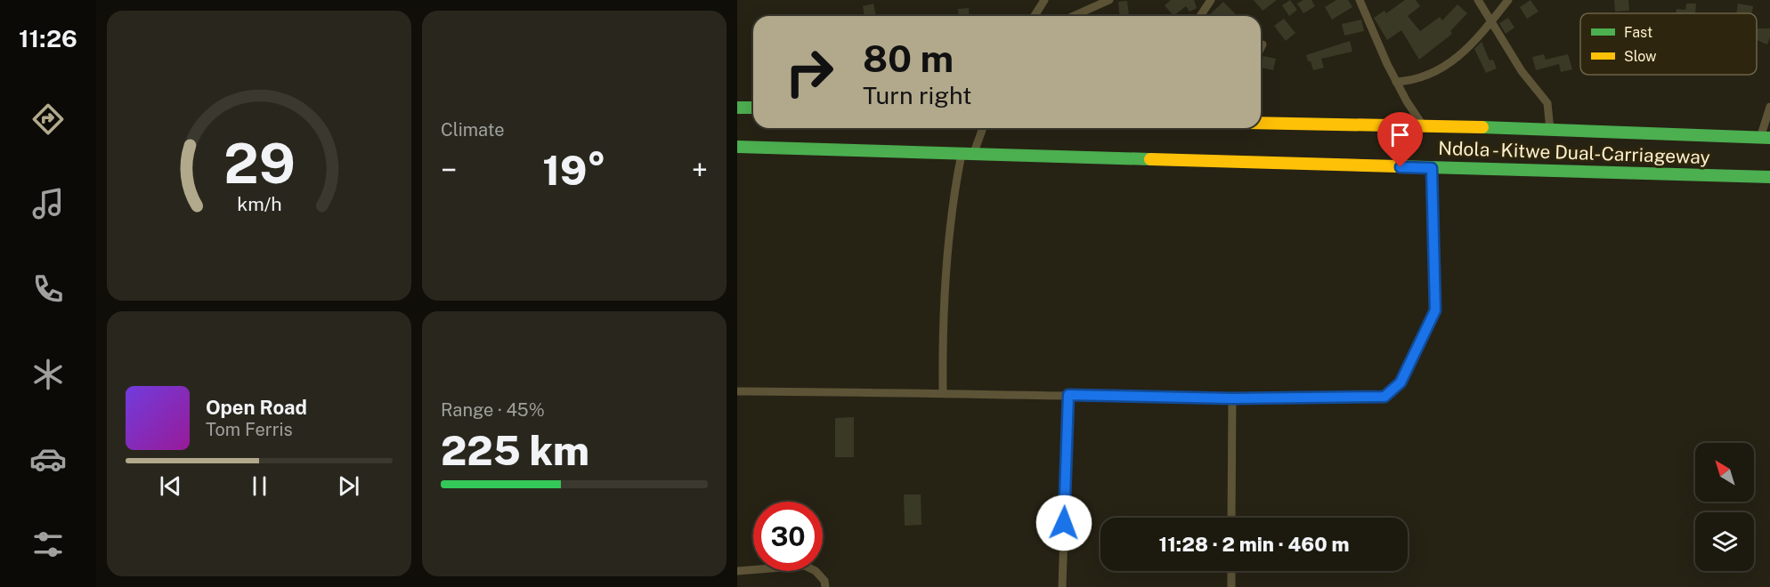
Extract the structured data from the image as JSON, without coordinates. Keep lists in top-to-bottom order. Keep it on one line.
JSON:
{"streets":{"highway":["Ndola - Kitwe Dual-Carriageway"]},"legend":["Fast","Slow"],"north":"top left","page":{"tabs":"11:26","tile":["Climate",["Range · 45%","225 km"]],"turn":["80 m","Turn right"],"heat":["−","19°","+"],"song":["Open Road","Tom Ferris"],"limit":"30","trip":"11:28 · 2 min · 460 m","gauge":["29","km/h"]}}
